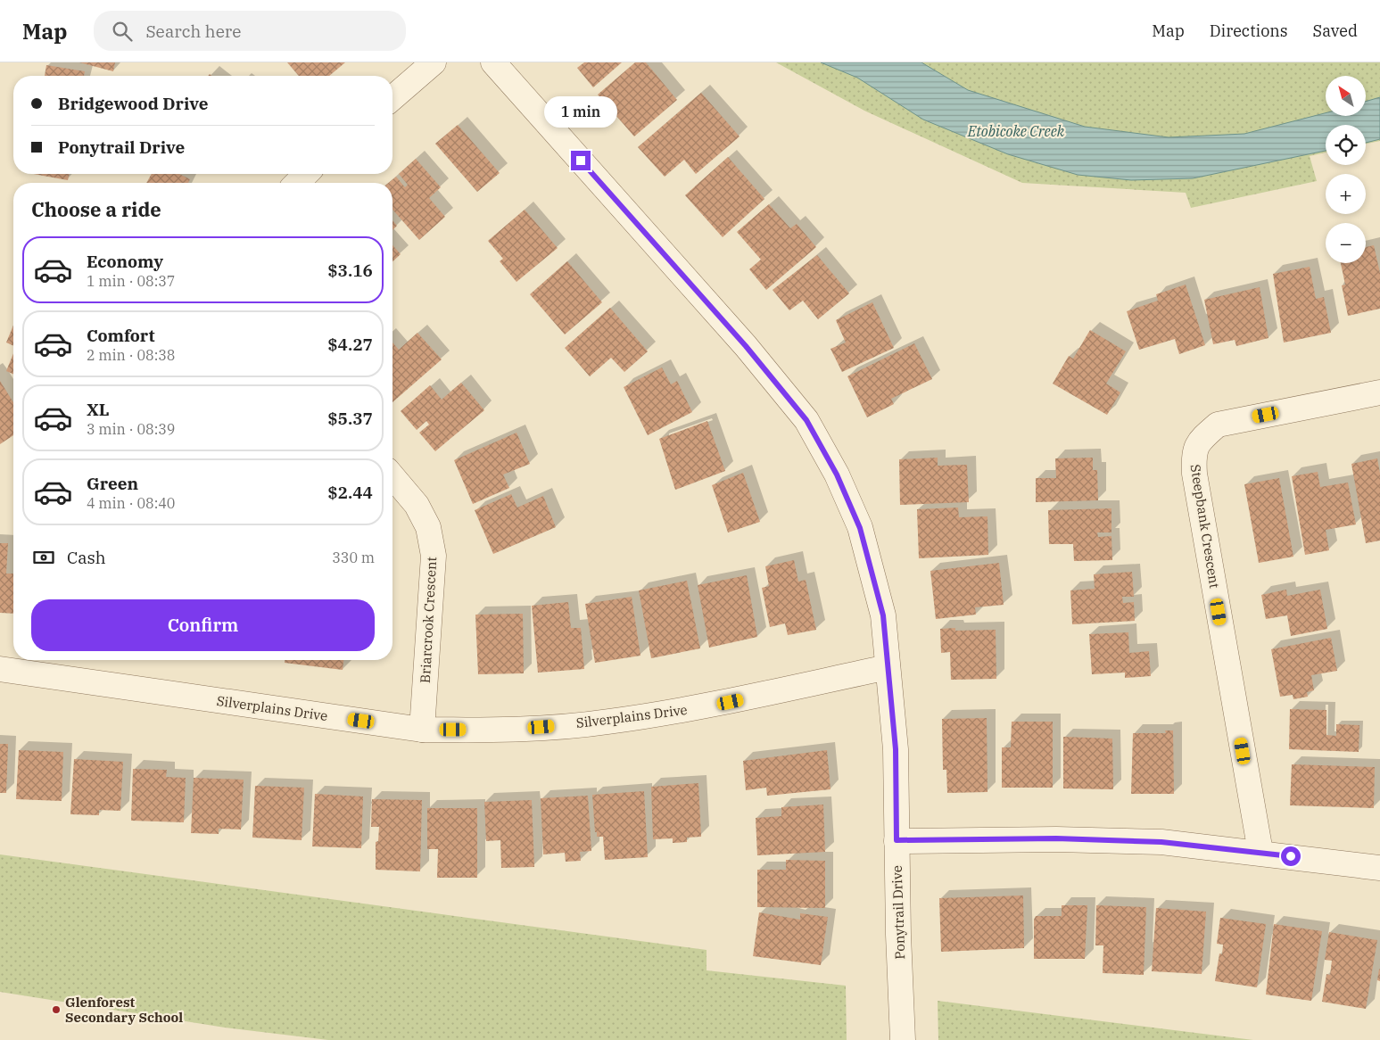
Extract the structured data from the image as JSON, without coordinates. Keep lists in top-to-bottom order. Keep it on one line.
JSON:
{"streets":{"street":["Steepbank Crescent","Briarcrook Crescent","Silverplains Drive","Ponytrail Drive"]},"crossings":[["Briarcrook Crescent","Silverplains Drive"],["Silverplains Drive","Ponytrail Drive"]],"water":["Etobicoke Creek"],"places":["Glenforest Secondary School"],"north":"top left","page":{"header":"Map","search":"Search here","nav":["Map","Directions","Saved"],"map_buttons":["+","−"],"banner":["Bridgewood Drive","Ponytrail Drive"],"bubble":"1 min","heading":"Choose a ride","list":[{"name":"Economy","note":"1 min · 08:37","value":"$3.16"},{"name":"Comfort","note":"2 min · 08:38","value":"$4.27"},{"name":"XL","note":"3 min · 08:39","value":"$5.37"},{"name":"Green","note":"4 min · 08:40","value":"$2.44"}],"pay":["Cash","330 m"],"buttons":"Confirm"}}
